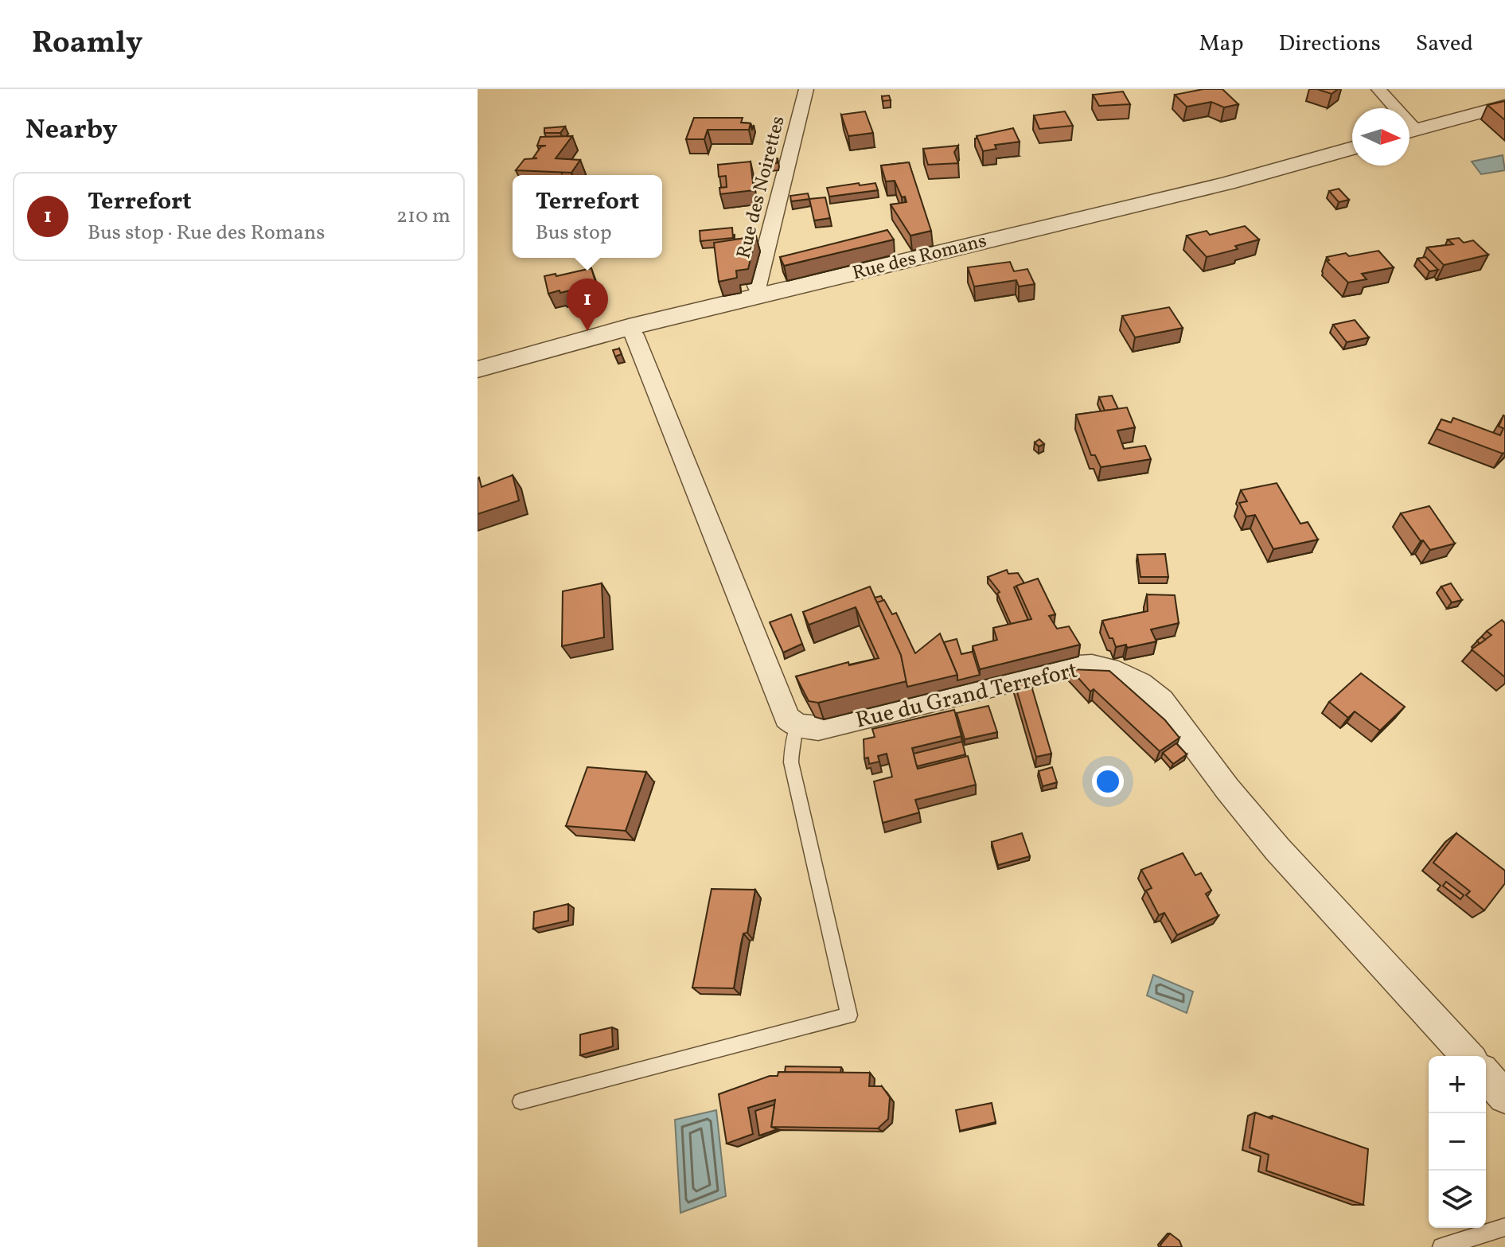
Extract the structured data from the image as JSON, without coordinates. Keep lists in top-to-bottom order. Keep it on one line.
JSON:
{"streets":{"street":["Rue des Noirettes","Rue des Romans","Rue du Grand Terrefort"]},"crossings":[["Rue des Noirettes","Rue des Romans"]],"north":"right","page":{"header":"Roamly","nav":["Map","Directions","Saved"],"heading":"Nearby","list":[{"mark":"1","name":"Terrefort","note":"Bus stop · Rue des Romans","value":"210 m"}],"popup":["Terrefort","Bus stop"],"pins":"1","map_buttons":["+","−"]}}
